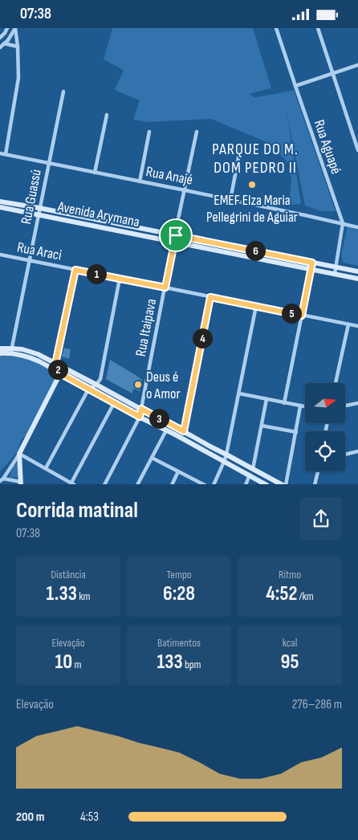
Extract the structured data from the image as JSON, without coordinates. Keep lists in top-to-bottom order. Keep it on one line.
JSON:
{"streets":{"street":["Rua Aguapé","Rua Anajé","Rua Guassú","Avenida Arymana","Rua Araci","Rua Itaipava"]},"crossings":[["Rua Aguapé","Rua Anajé"],["Rua Aguapé","Avenida Arymana"],["Rua Anajé","Rua Guassú"],["Rua Anajé","Rua Itaipava"],["Rua Guassú","Avenida Arymana"],["Rua Guassú","Rua Araci"],["Avenida Arymana","Rua Itaipava"],["Rua Araci","Rua Itaipava"]],"districts":["PARQUE DO M. DOM PEDRO II"],"places":["EMEF Elza Maria Pellegrini de Aguiar","Deus é o Amor"],"north":"right","page":{"status":"07:38","pins":["6","1","5","4","2","3"],"heading":["Corrida matinal","07:38"],"stats":[["Distância","1.33 km"],["Tempo","6:28"],["Ritmo","4:52 /km"],["Elevação","10 m"],["Batimentos","133 bpm"],["kcal","95"]],"chart":["Elevação","276–286 m"],"list":[{"name":"200 m","note":"4:53"}]}}
